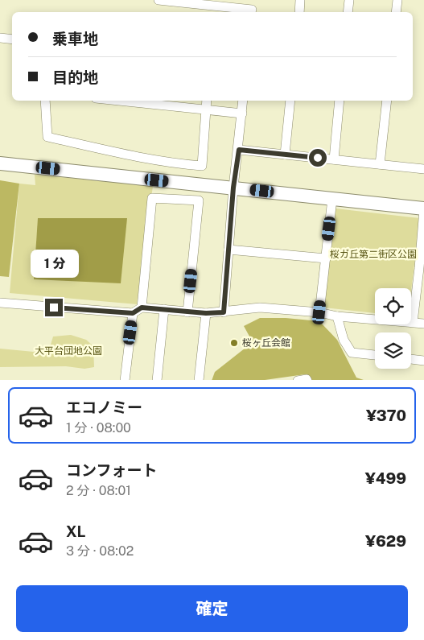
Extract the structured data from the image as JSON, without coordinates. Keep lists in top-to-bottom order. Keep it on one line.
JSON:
{"parks":["桜ガ丘第二街区公園","大平台団地公園"],"places":["桜ヶ丘会館"],"page":{"banner":["乗車地","目的地"],"bubble":"1 分","list":[{"name":"エコノミー","note":"1 分 · 08:00","value":"¥370"},{"name":"コンフォート","note":"2 分 · 08:01","value":"¥499"},{"name":"XL","note":"3 分 · 08:02","value":"¥629"}],"buttons":"確定"}}
